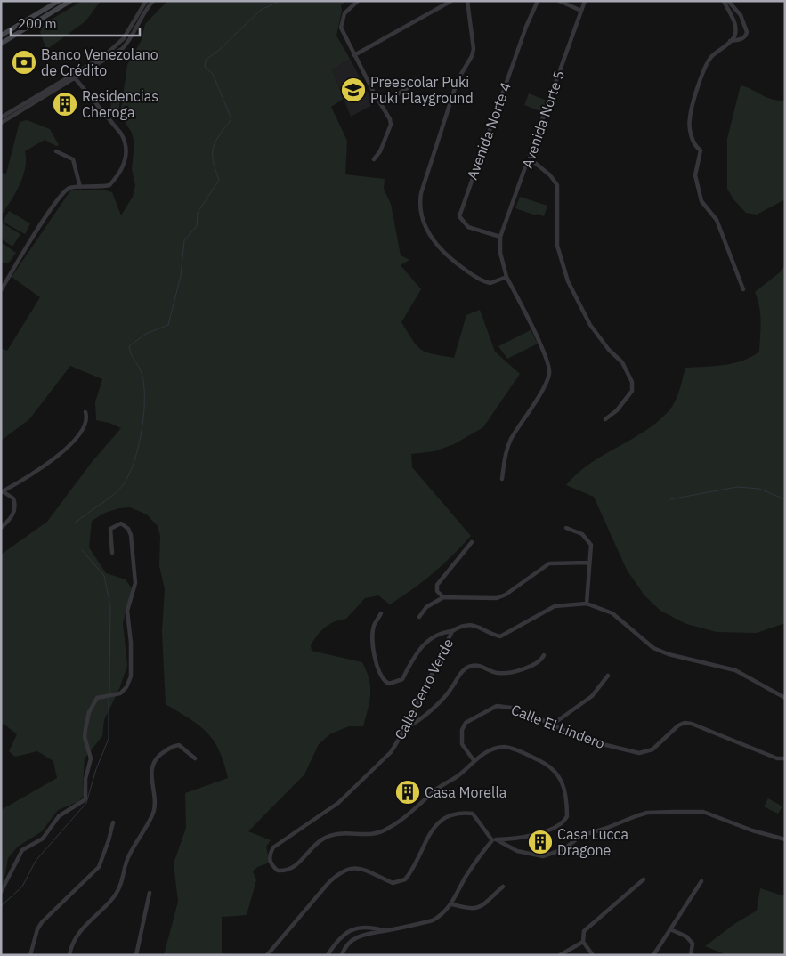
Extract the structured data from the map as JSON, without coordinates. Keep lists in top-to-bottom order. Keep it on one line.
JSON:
{"streets":{"street":["Avenida Norte 5","Avenida Norte 4","Calle Cerro Verde","Calle El Lindero"]},"crossings":[["Avenida Norte 5","Avenida Norte 4"],["Calle Cerro Verde","Calle El Lindero"]],"places":{"bank":["Banco Venezolano de Crédito"],"school or university":["Preescolar Puki Puki Playground"],"building":["Residencias Cheroga","Casa Morella","Casa Lucca Dragone"]},"scale_bar":"200 m"}
